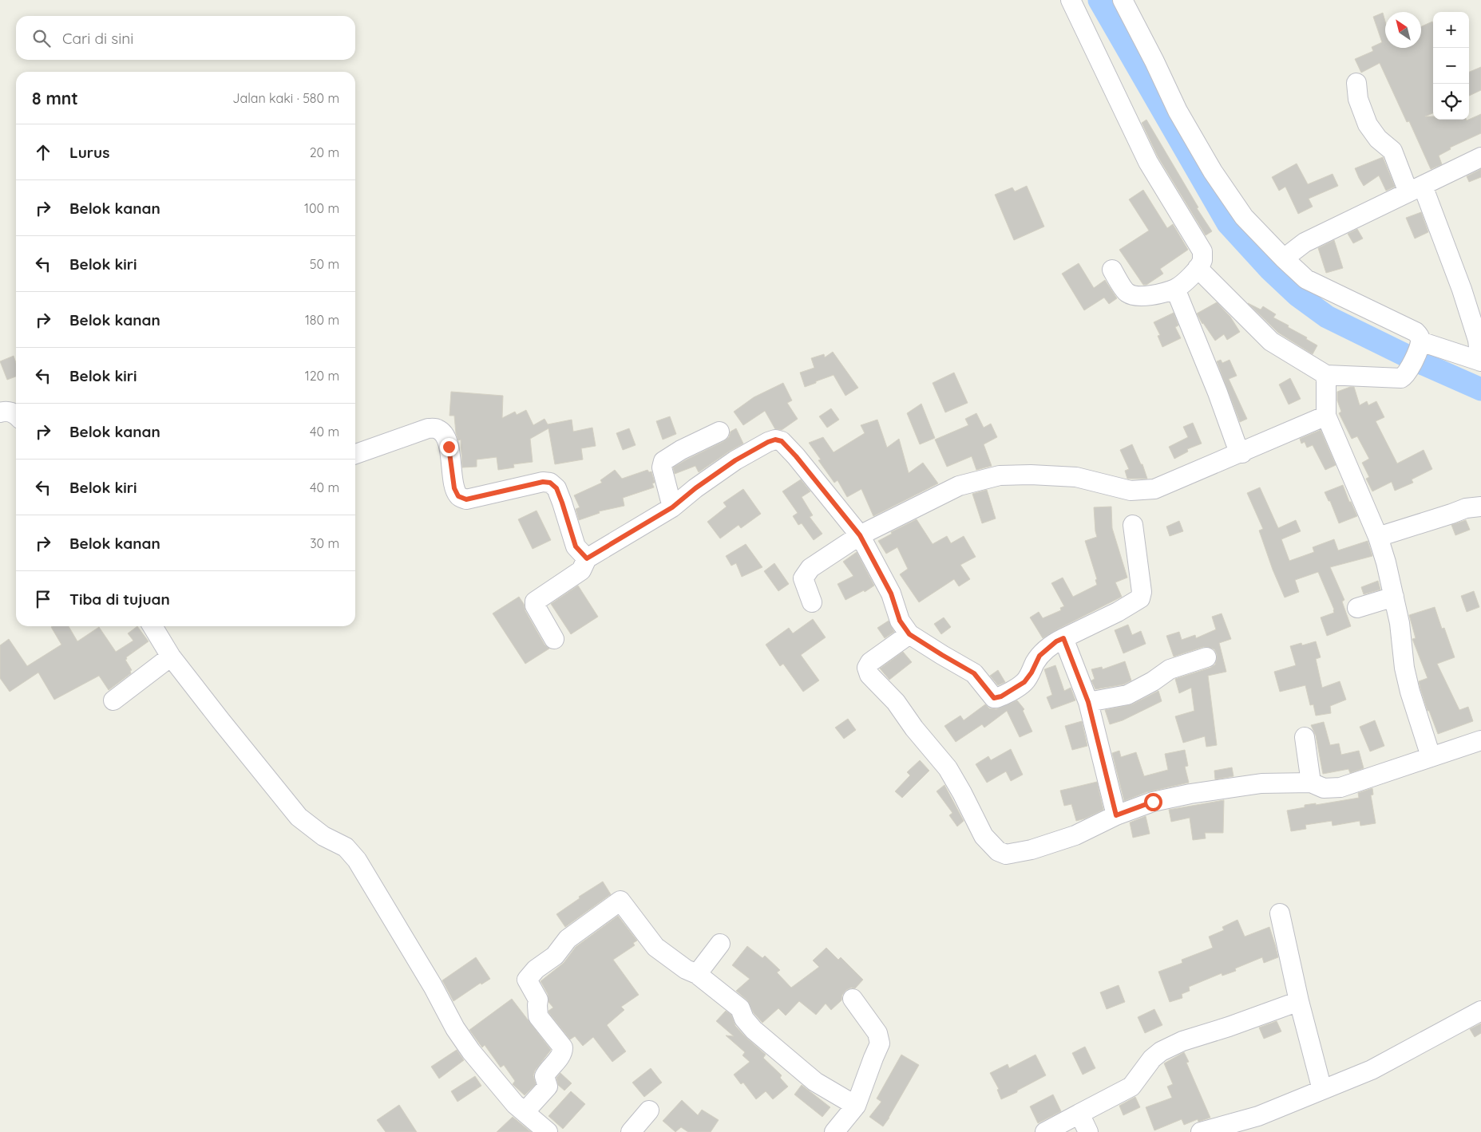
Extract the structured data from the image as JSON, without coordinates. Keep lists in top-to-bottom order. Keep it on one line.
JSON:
{"north":"top left","page":{"map_buttons":["+","−"],"search":"Cari di sini","heading":["8 mnt","Jalan kaki · 580 m"],"list":[["Lurus","20 m"],["Belok kanan","100 m"],["Belok kiri","50 m"],["Belok kanan","180 m"],["Belok kiri","120 m"],["Belok kanan","40 m"],["Belok kiri","40 m"],["Belok kanan","30 m"],"Tiba di tujuan"]}}
